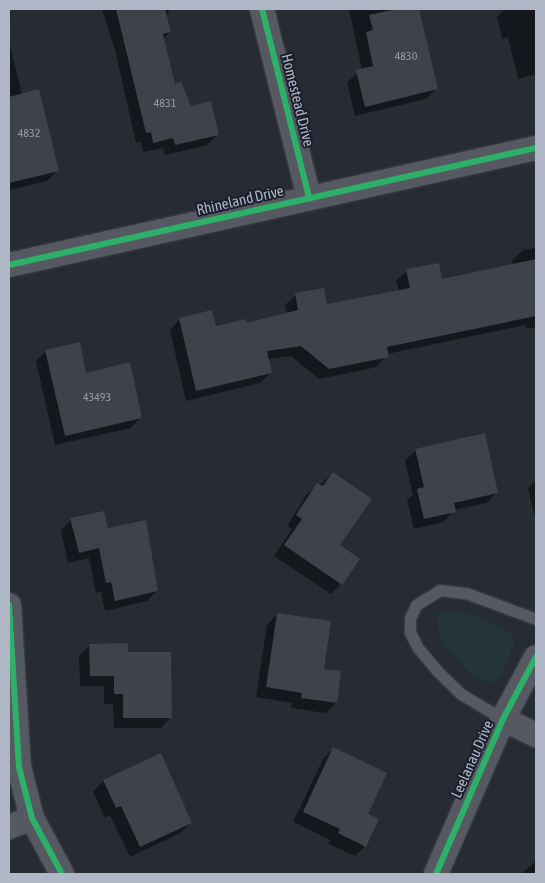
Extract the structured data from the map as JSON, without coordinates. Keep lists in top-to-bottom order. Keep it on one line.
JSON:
{"streets":{"street":["Homestead Drive","Rhineland Drive","Leelanau Drive"]},"crossings":[["Homestead Drive","Rhineland Drive"]],"house_numbers":["4830","4831","4832","43493"]}
